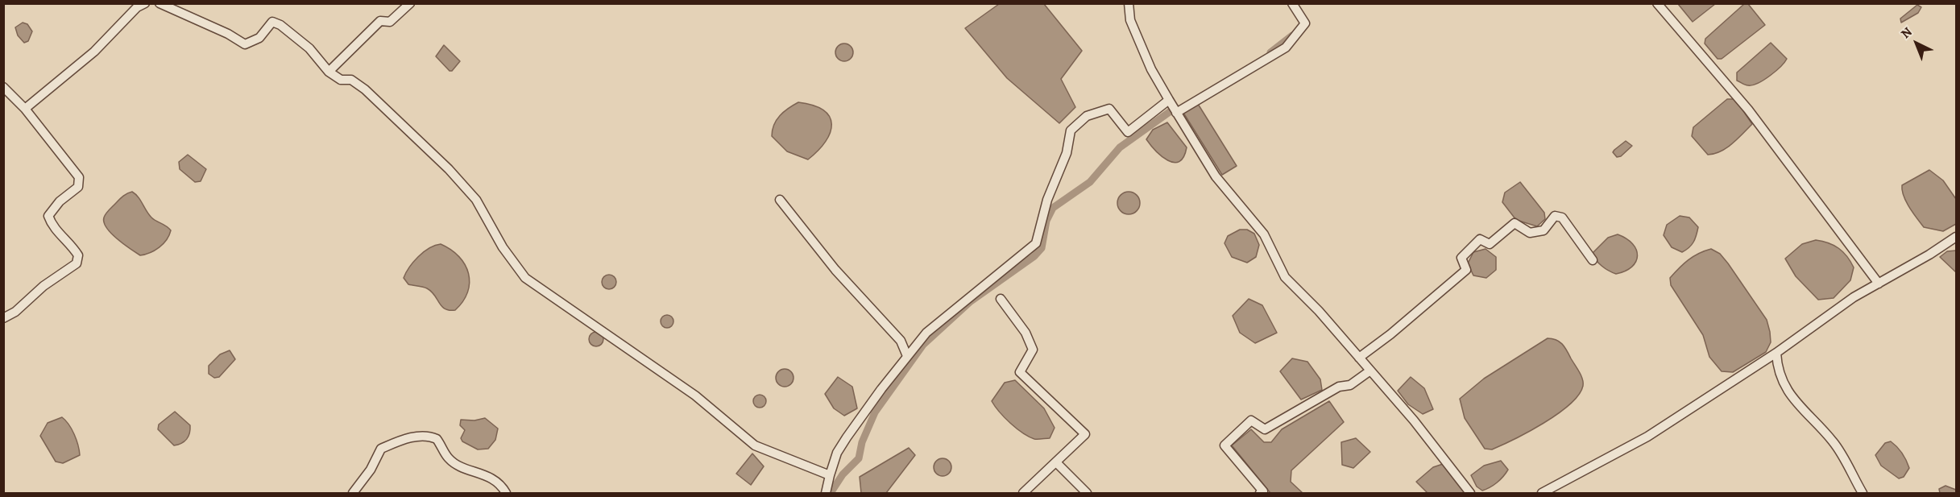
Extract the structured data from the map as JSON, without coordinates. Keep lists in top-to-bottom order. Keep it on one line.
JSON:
{"north":"top left"}
